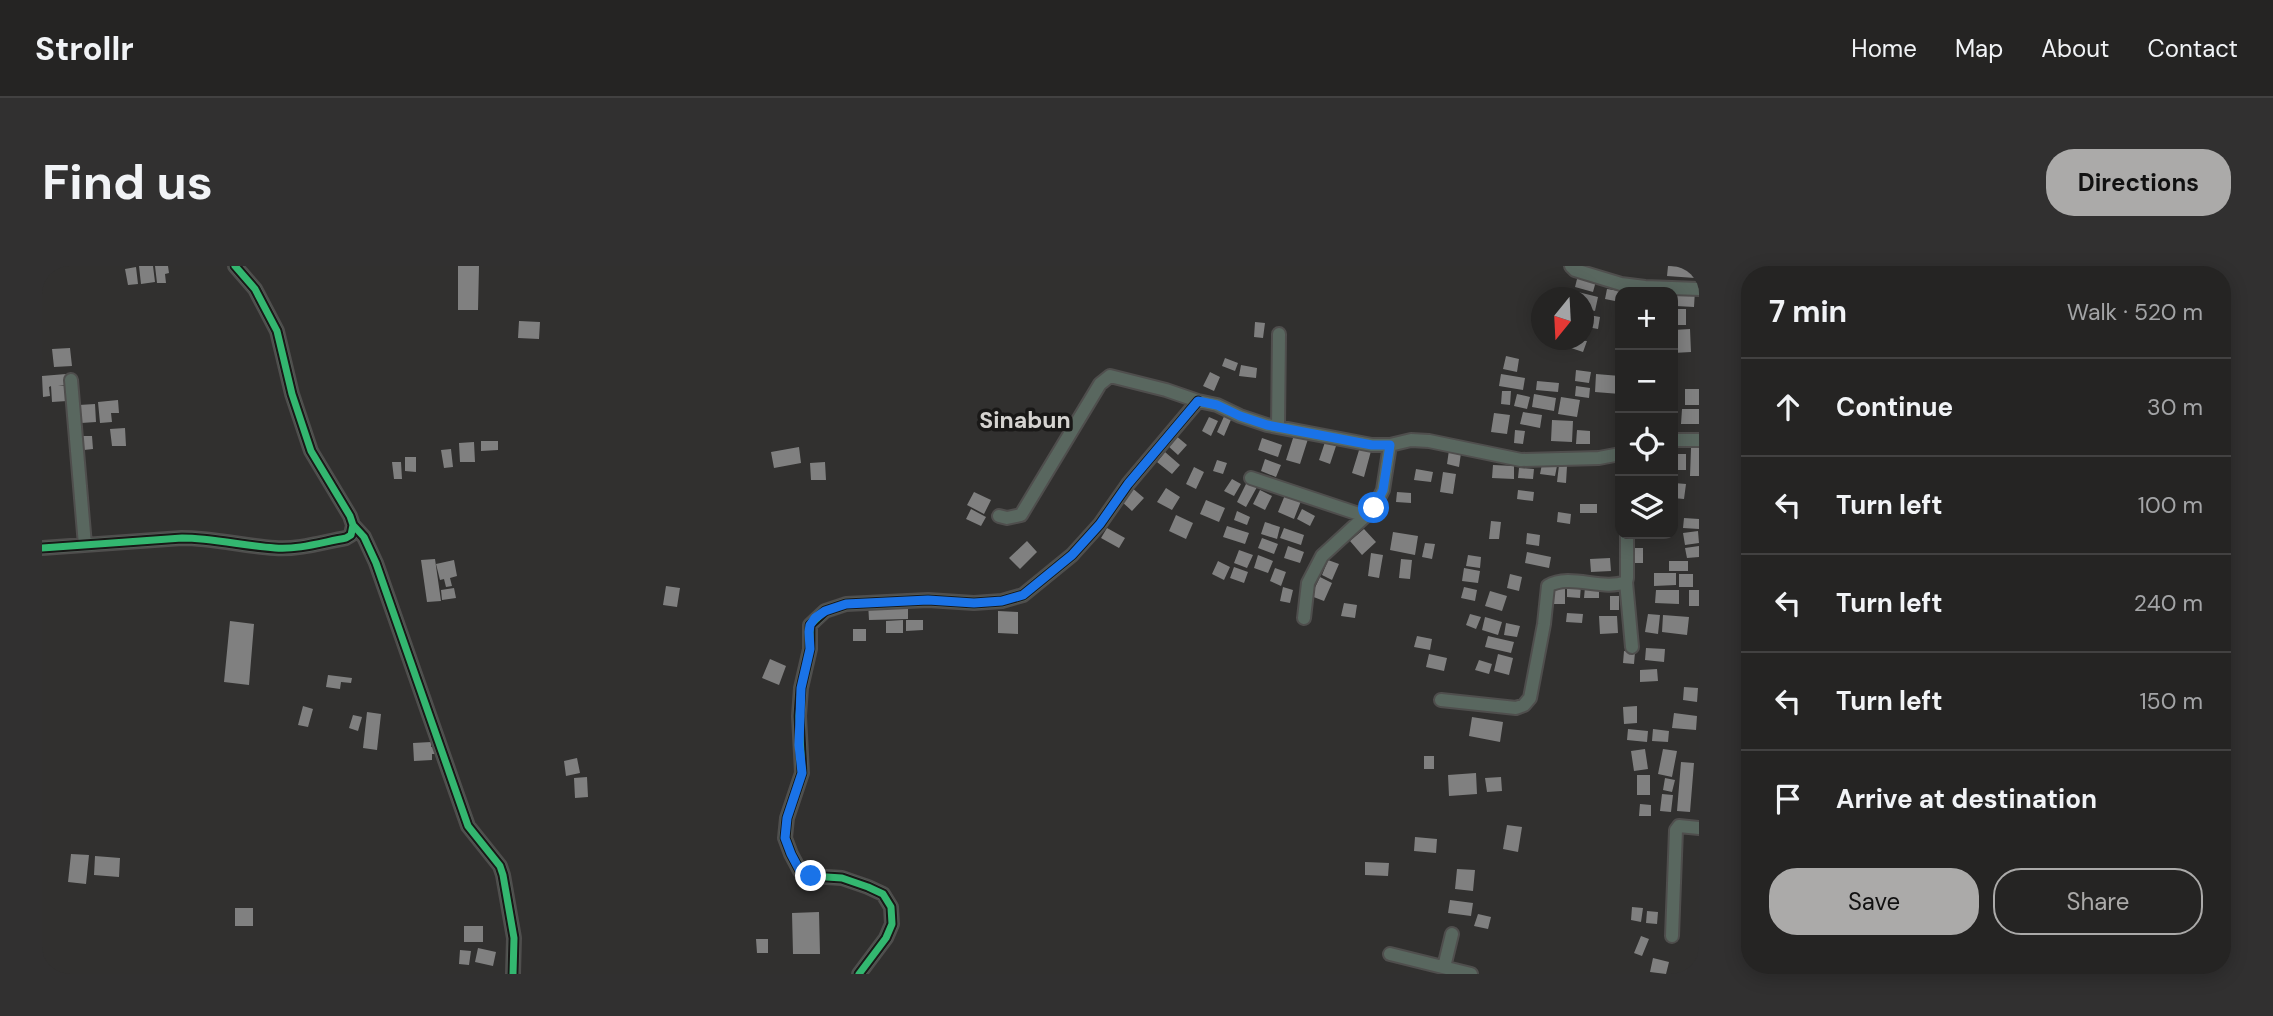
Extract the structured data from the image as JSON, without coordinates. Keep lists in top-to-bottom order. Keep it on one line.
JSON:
{"districts":["Sinabun"],"north":"bottom","page":{"header":"Strollr","nav":["Home","Map","About","Contact"],"buttons":["Directions",["Save","Share"]],"title":"Find us","heading":["7 min","Walk · 520 m"],"map_buttons":["+","−"],"list":[["Continue","30 m"],["Turn left","100 m"],["Turn left","240 m"],["Turn left","150 m"],"Arrive at destination"]}}
